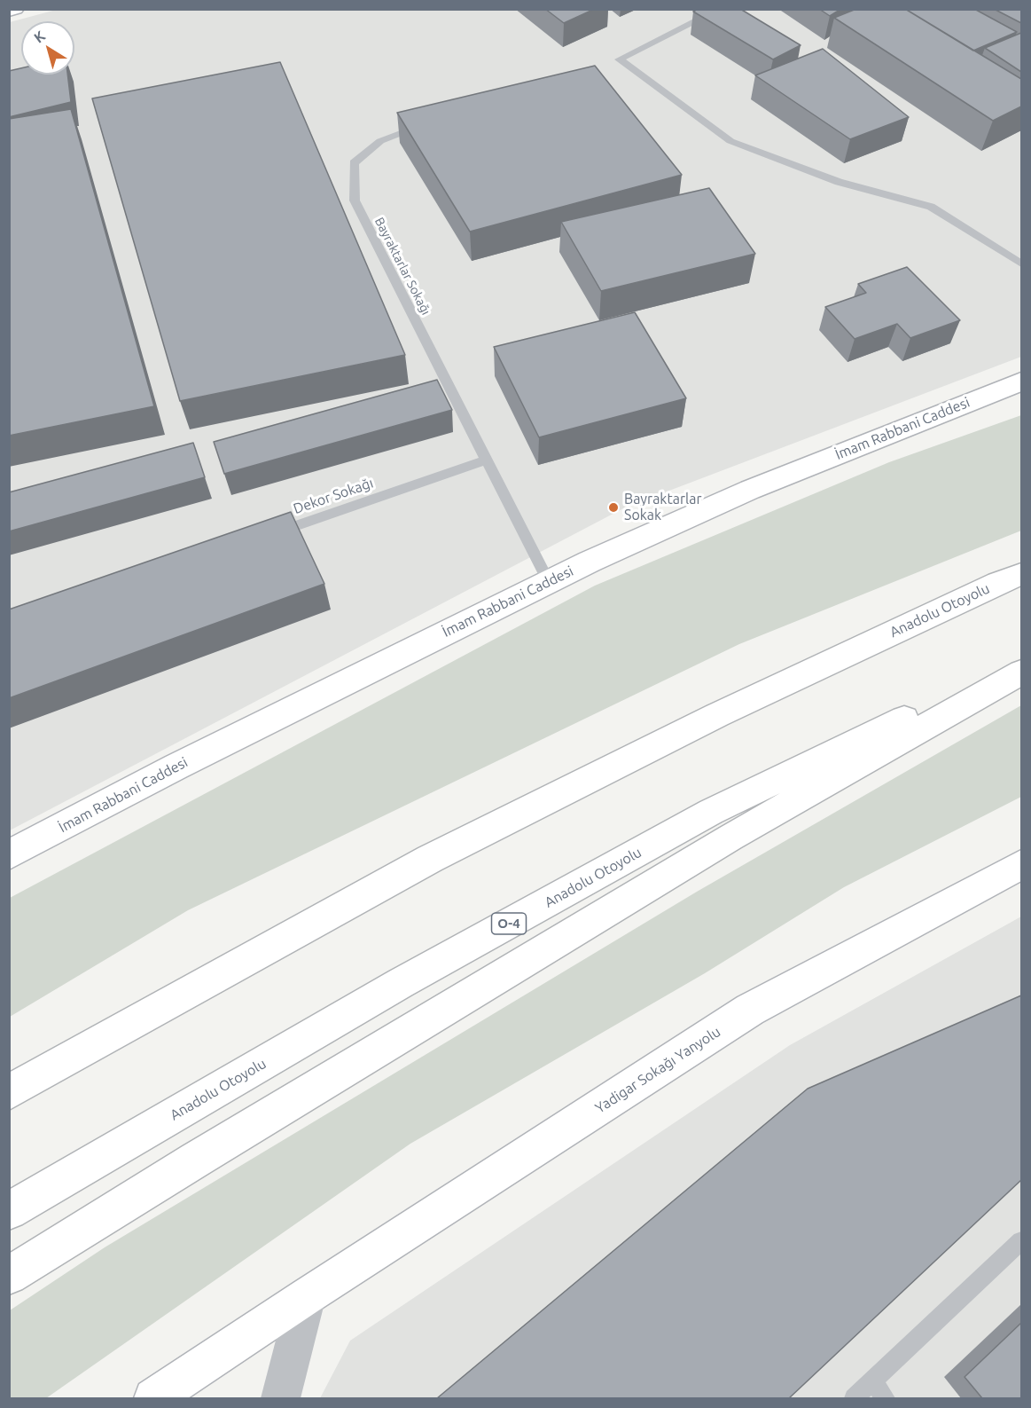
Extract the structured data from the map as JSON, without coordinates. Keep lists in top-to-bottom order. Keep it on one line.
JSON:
{"streets":{"main road":["İmam Rabbani Caddesi","Anadolu Otoyolu","O-4","Yadigar Sokağı Yanyolu"],"lane":["Bayraktarlar Sokağı","Dekor Sokağı"]},"crossings":[["Bayraktarlar Sokağı","İmam Rabbani Caddesi"],["Bayraktarlar Sokağı","Dekor Sokağı"]],"places":["Bayraktarlar Sokak"],"north":"top left"}
